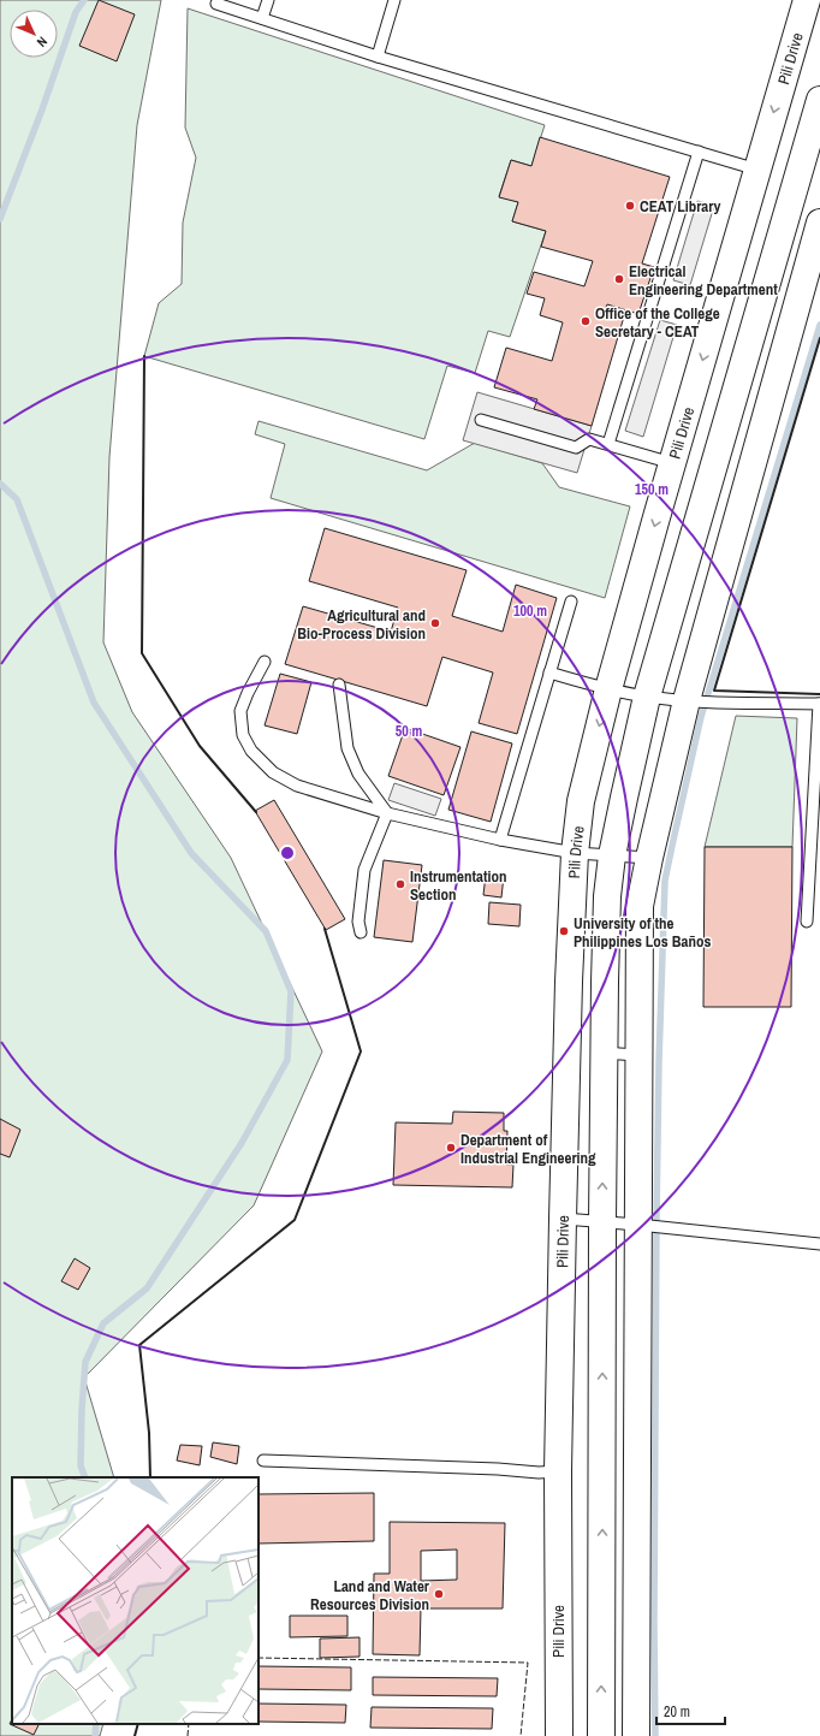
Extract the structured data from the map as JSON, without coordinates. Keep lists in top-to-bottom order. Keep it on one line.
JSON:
{"streets":{"street":["Pili Drive"]},"places":["CEAT Library","Electrical Engineering Department","Office of the College Secretary - CEAT","Agricultural and Bio-Process Division","Instrumentation Section","University of the Philippines Los Baños","Department of Industrial Engineering","Land and Water Resources Division"],"scale_bar":"20 m","north":"bottom right","rings":["150 m","100 m","50 m"]}
